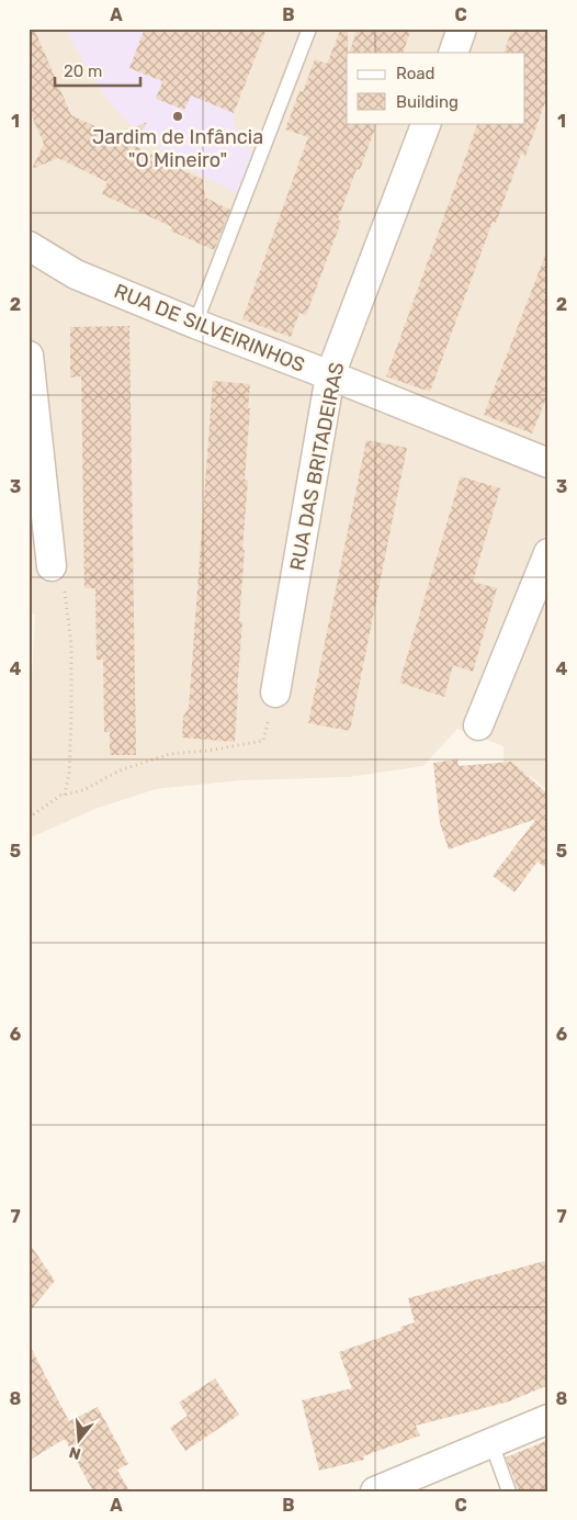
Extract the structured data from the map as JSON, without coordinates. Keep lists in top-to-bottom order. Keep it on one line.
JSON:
{"streets":{"street":["RUA DE SILVEIRINHOS","RUA DAS BRITADEIRAS"]},"crossings":[["RUA DE SILVEIRINHOS","RUA DAS BRITADEIRAS"]],"places":["Jardim de Infância \"O Mineiro\""],"legend":["Road","Building"],"scale_bar":"20 m","north":"bottom","grid":{"columns":["A","B","C"],"rows":["1","2","3","4","5","6","7","8"]}}
